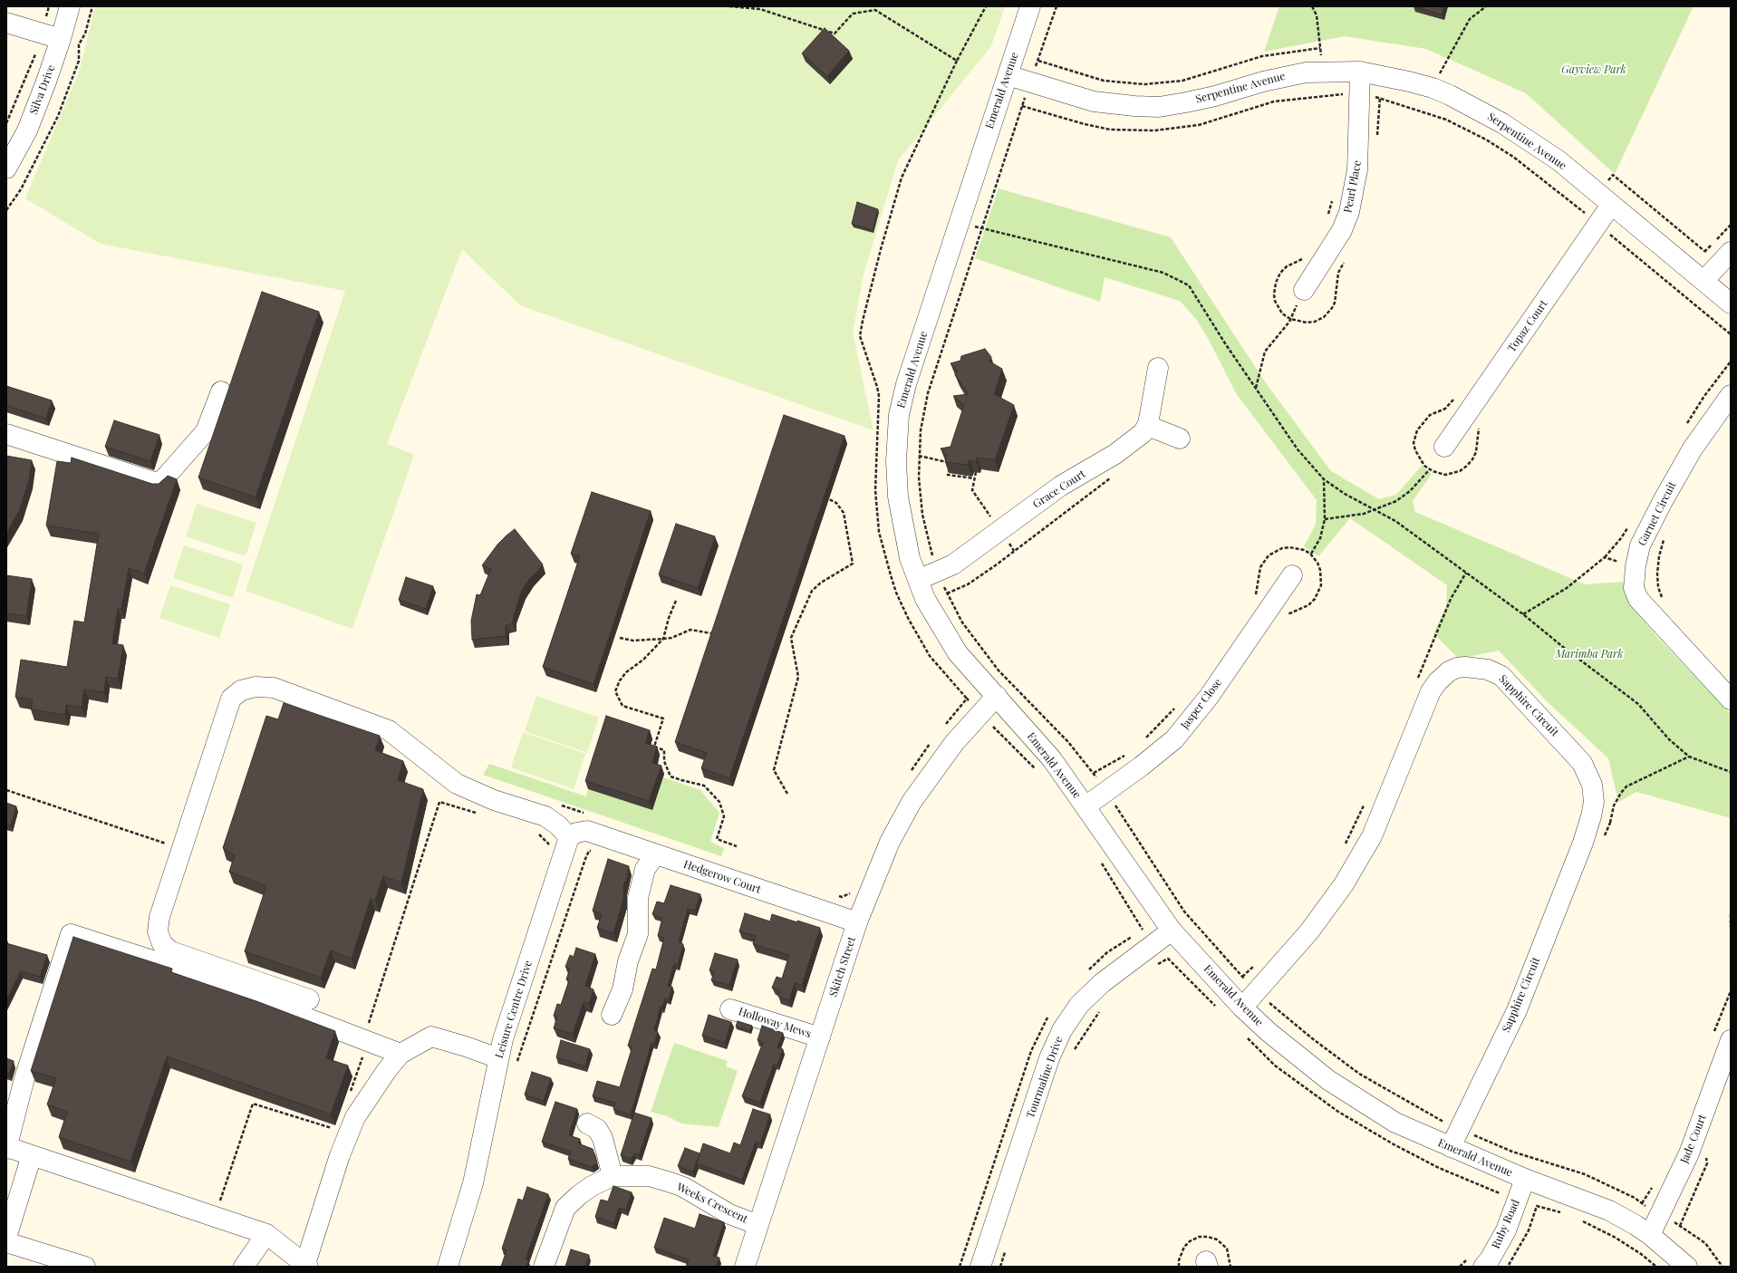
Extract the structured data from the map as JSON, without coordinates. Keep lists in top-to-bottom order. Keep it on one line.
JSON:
{"streets":{"street":["Serpentine Avenue","Silva Drive","Emerald Avenue","Pearl Place","Topaz Court","Grace Court","Garnet Circuit","Jasper Close","Sapphire Circuit","Hedgerow Court","Skitch Street","Leisure Centre Drive","Holloway Mews","Tourmaline Drive","Jade Court","Weeks Crescent","Ruby Road"]},"crossings":[["Serpentine Avenue","Emerald Avenue"],["Serpentine Avenue","Pearl Place"],["Serpentine Avenue","Topaz Court"],["Emerald Avenue","Grace Court"],["Emerald Avenue","Jasper Close"],["Emerald Avenue","Sapphire Circuit"],["Emerald Avenue","Skitch Street"],["Emerald Avenue","Tourmaline Drive"],["Emerald Avenue","Jade Court"],["Emerald Avenue","Ruby Road"],["Hedgerow Court","Skitch Street"],["Hedgerow Court","Leisure Centre Drive"],["Skitch Street","Holloway Mews"],["Skitch Street","Weeks Crescent"]],"parks":["Gayview Park","Marimba Park"]}
